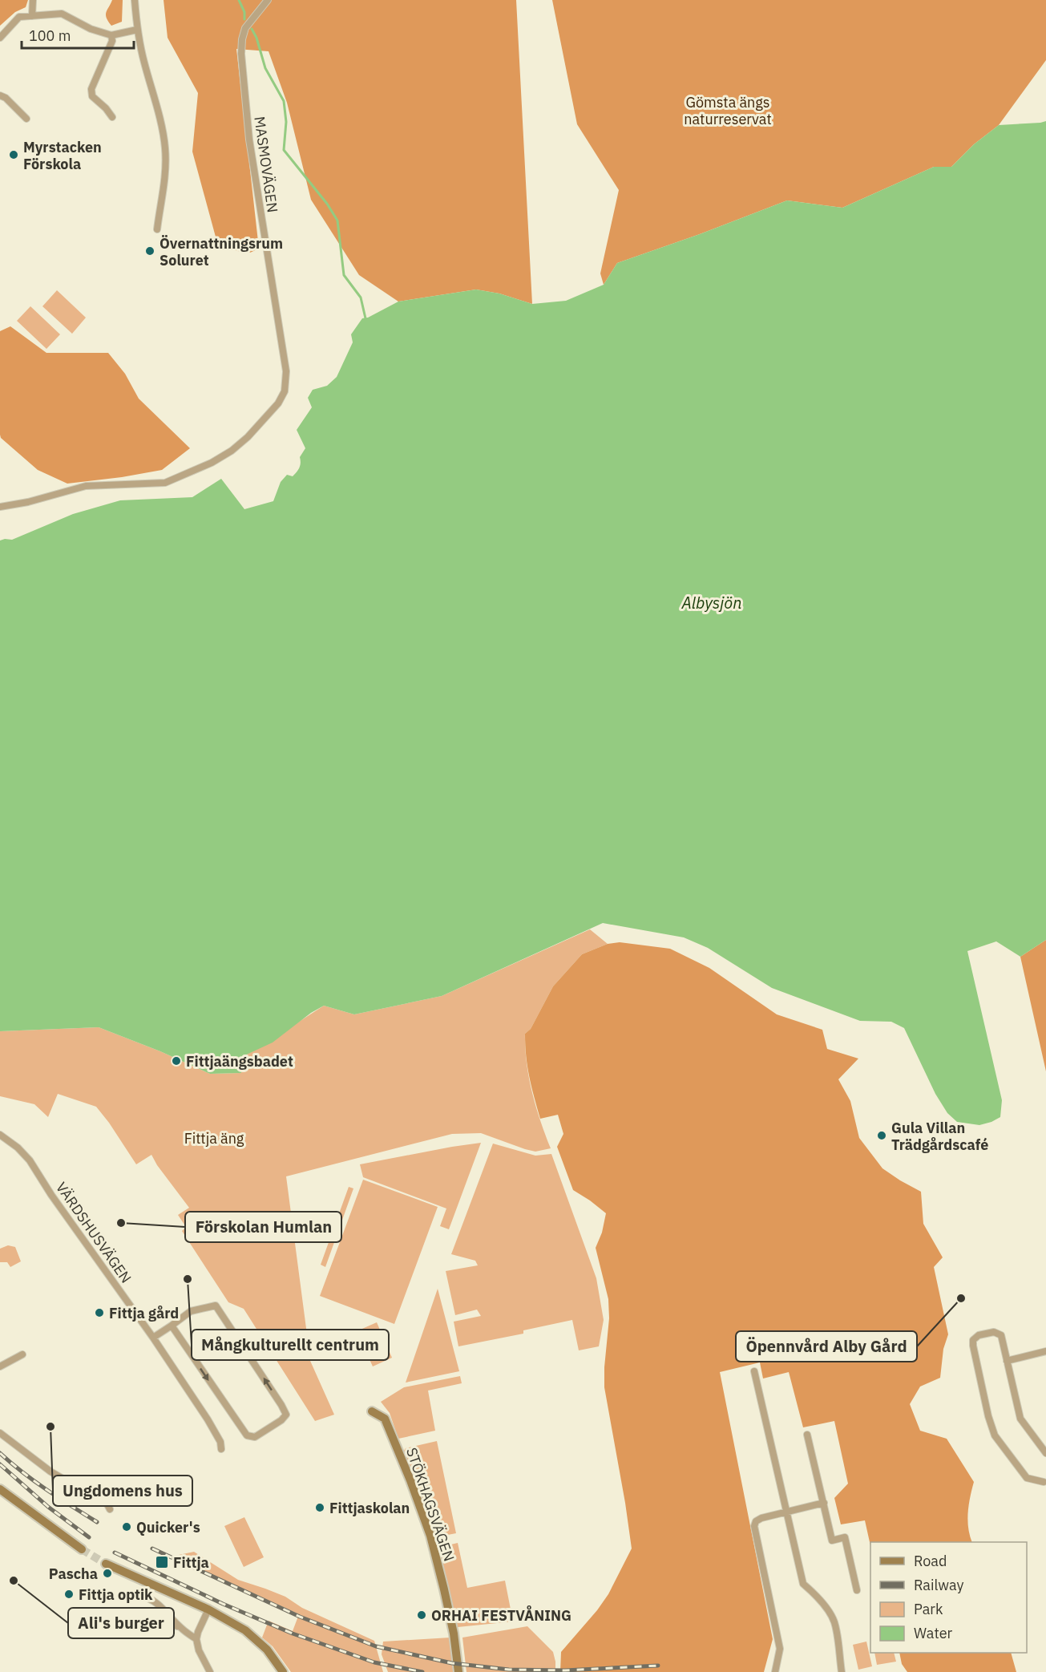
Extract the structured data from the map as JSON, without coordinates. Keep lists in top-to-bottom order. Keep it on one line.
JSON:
{"streets":{"street":["MASMOVÄGEN","VÄRDSHUSVÄGEN","STÖKHAGSVÄGEN"]},"water":["Albysjön"],"parks":["Gömsta ängs naturreservat","Fittja äng"],"places":{"other":["Myrstacken Förskola","Övernattningsrum Soluret","Fittjaängsbadet","Gula Villan Trädgårdscafé","Förskolan Humlan","Mångkulturellt centrum","Öpennvård Alby Gård","Fittja gård","Ungdomens hus","Fittjaskolan","Quicker's","Pascha","Ali's burger","Fittja optik","ORHAI FESTVÅNING"],"transit":["Fittja"]},"legend":["Road","Railway","Park","Water"],"scale_bar":"100 m"}
